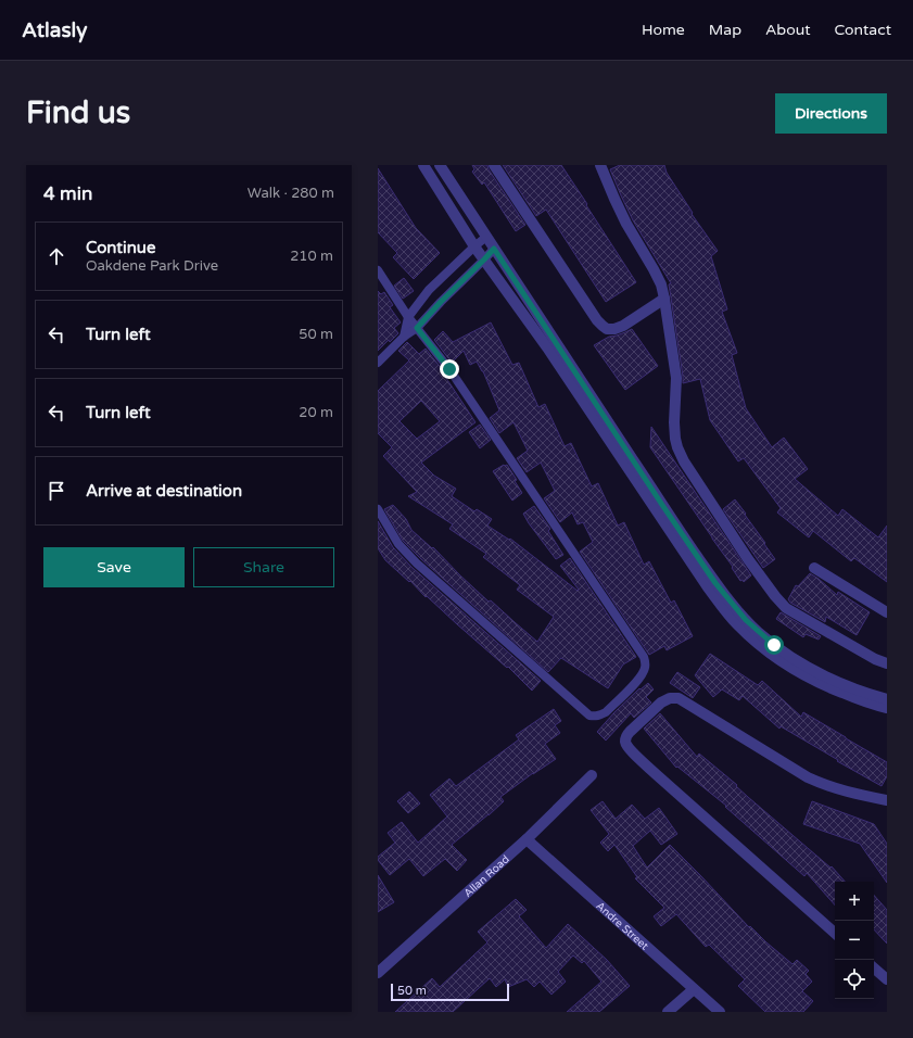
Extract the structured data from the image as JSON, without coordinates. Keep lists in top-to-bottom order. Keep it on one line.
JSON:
{"streets":{"street":["Allan Road","Andre Street"]},"crossings":[["Allan Road","Andre Street"]],"scale_bar":"50 m","page":{"header":"Atlasly","nav":["Home","Map","About","Contact"],"buttons":["Directions",["Save","Share"]],"title":"Find us","heading":["4 min","Walk · 280 m"],"list":[["Continue","Oakdene Park Drive","210 m"],["Turn left","50 m"],["Turn left","20 m"],"Arrive at destination"],"map_buttons":["+","−"],"scale":"50 m"}}
